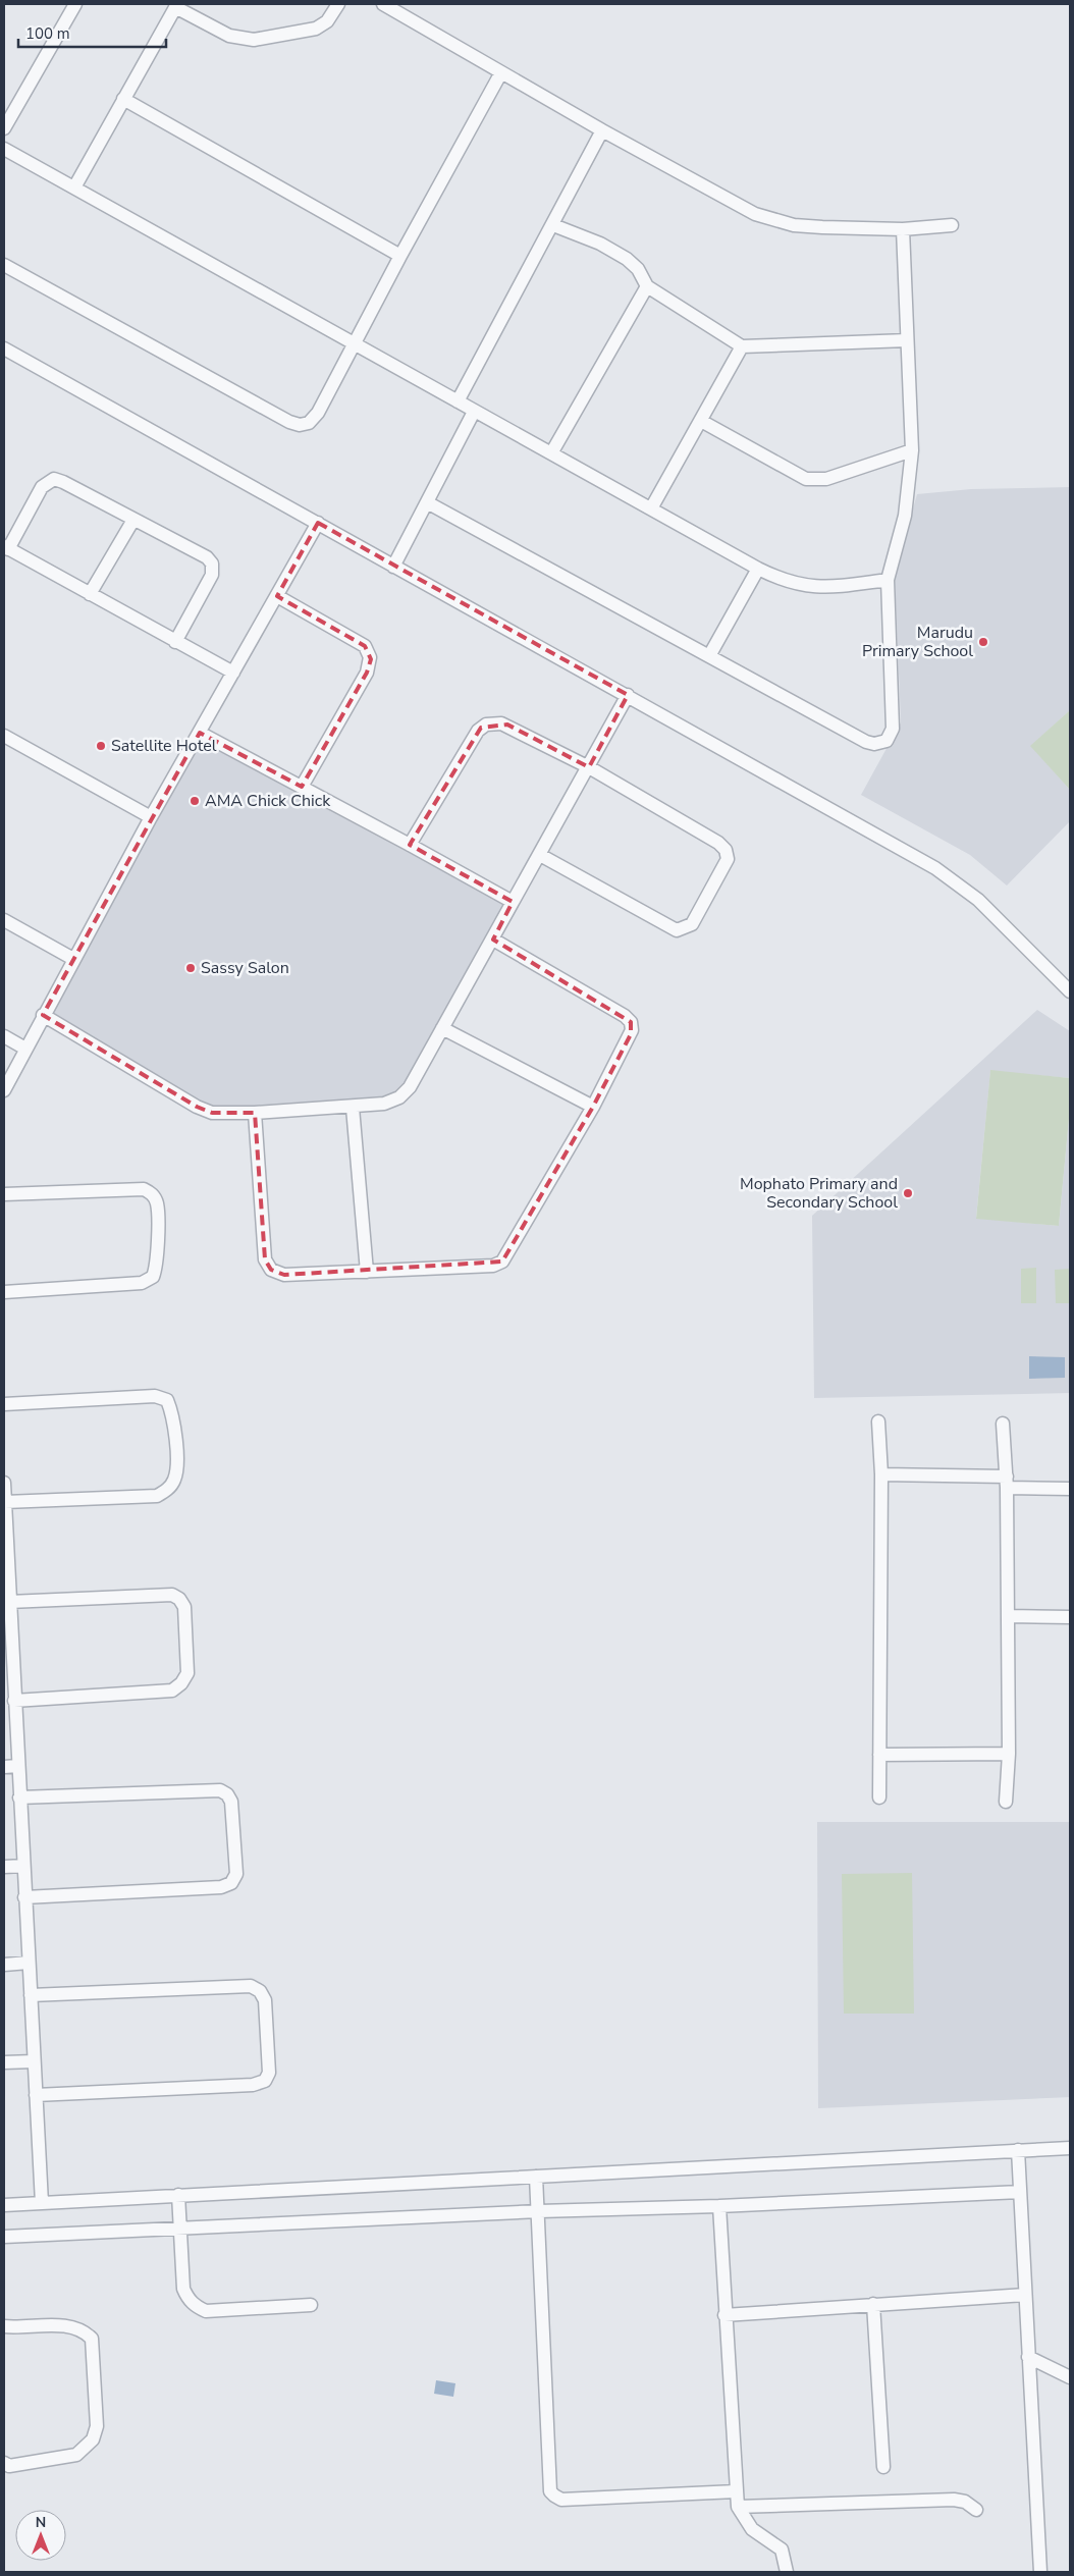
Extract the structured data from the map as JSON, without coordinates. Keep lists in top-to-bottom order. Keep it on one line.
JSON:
{"places":["Marudu Primary School","Satellite Hotel","AMA Chick Chick","Sassy Salon","Mophato Primary and Secondary School"],"scale_bar":"100 m","north":"top"}
